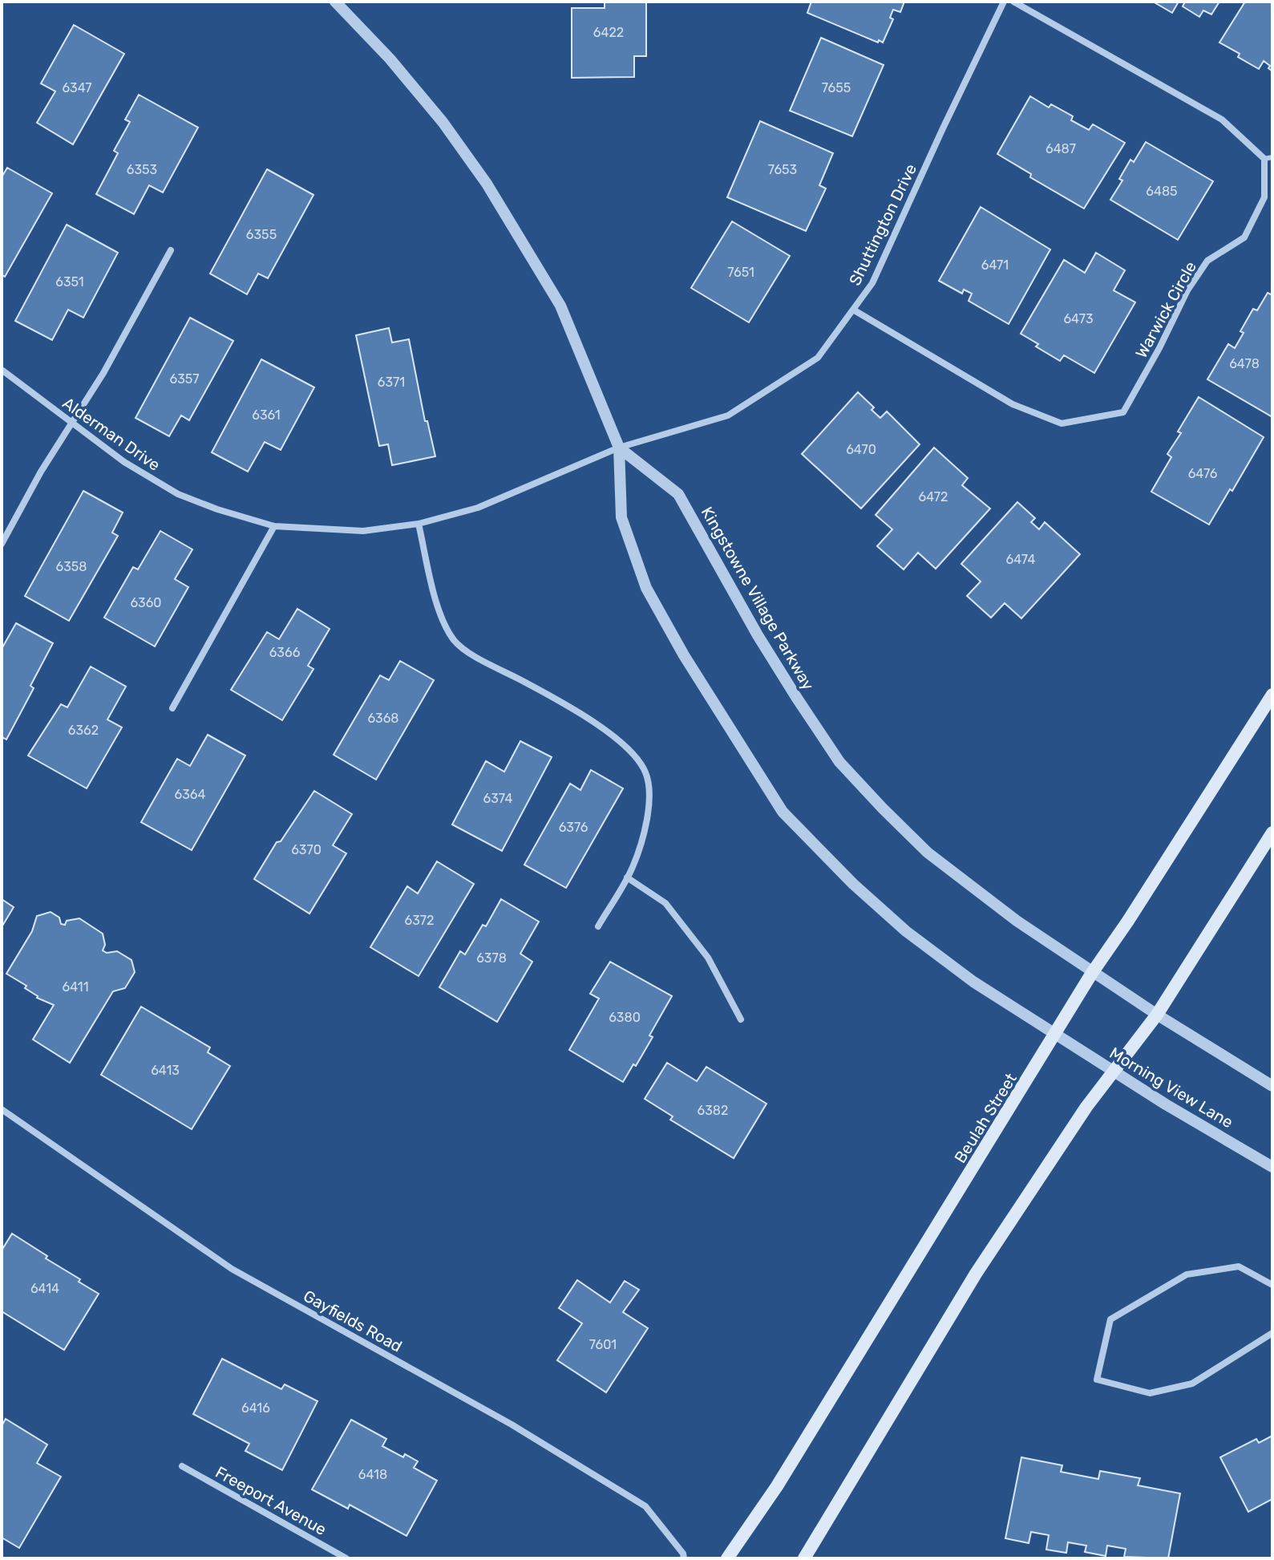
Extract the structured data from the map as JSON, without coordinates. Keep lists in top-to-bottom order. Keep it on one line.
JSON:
{"streets":{"main road":["Beulah Street"],"street":["Shuttington Drive","Warwick Circle","Alderman Drive","Kingstowne Village Parkway","Morning View Lane","Gayfields Road","Freeport Avenue"]},"crossings":[["Shuttington Drive","Warwick Circle"],["Shuttington Drive","Alderman Drive"],["Shuttington Drive","Kingstowne Village Parkway"],["Alderman Drive","Kingstowne Village Parkway"],["Kingstowne Village Parkway","Morning View Lane"],["Kingstowne Village Parkway","Beulah Street"],["Morning View Lane","Beulah Street"]],"house_numbers":["6422","6347","7655","6487","6353","7653","6485","6355","6471","7651","6351","6473","6478","6357","6371","6361","6470","6476","6472","6474","6358","6360","6366","6368","6362","6364","6374","6376","6370","6372","6378","6411","6380","6413","6382","6414","7601","6416","6418"]}
